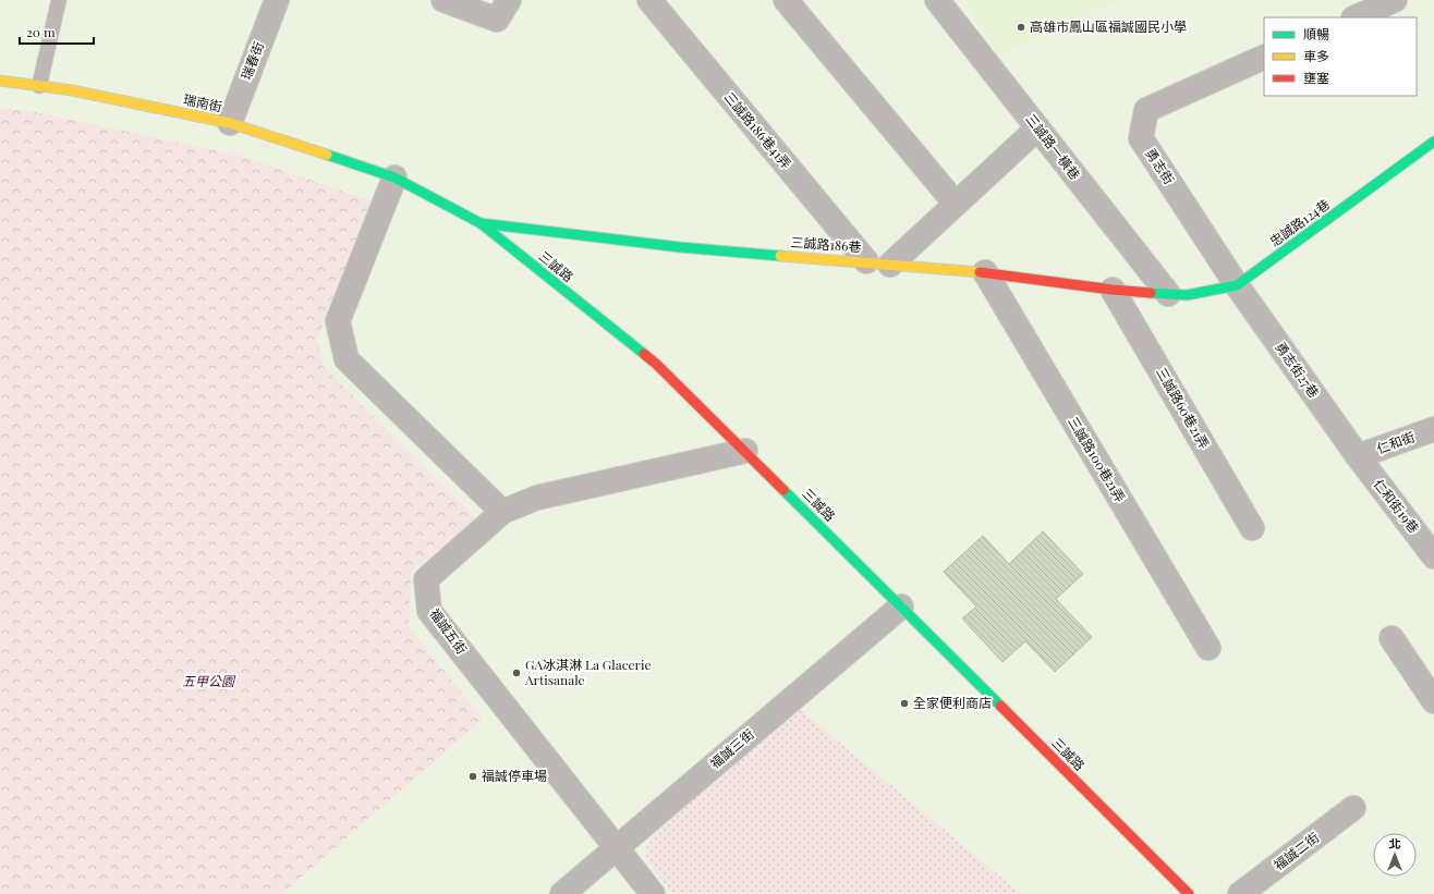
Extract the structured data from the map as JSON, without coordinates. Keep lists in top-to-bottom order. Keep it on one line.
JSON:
{"streets":{"street":["瑞春街","瑞南街","三誠路186巷41弄","三誠路一橫巷","勇志街","忠誠路124巷","三誠路186巷","三誠路","勇志街27巷","三誠路60巷21弄","仁和街","三誠路100巷21弄","仁和街19巷","福誠五街","福誠三街","福誠二街"]},"crossings":[["瑞春街","瑞南街"],["瑞南街","三誠路"],["三誠路186巷41弄","三誠路186巷"],["三誠路一橫巷","忠誠路124巷"],["三誠路一橫巷","三誠路186巷"],["勇志街","忠誠路124巷"],["勇志街","勇志街27巷"],["忠誠路124巷","三誠路186巷"],["忠誠路124巷","勇志街27巷"],["三誠路186巷","三誠路"],["三誠路186巷","三誠路60巷21弄"],["三誠路186巷","三誠路100巷21弄"],["三誠路","福誠五街"],["三誠路","福誠三街"],["勇志街27巷","仁和街"],["勇志街27巷","仁和街19巷"],["仁和街","仁和街19巷"],["福誠五街","福誠三街"]],"parks":["五甲公園"],"places":["高雄市鳳山區福誠國民小學","GA冰淇淋 La Glacerie Artisanale","全家便利商店","福誠停車場"],"legend":["順暢","車多","壅塞"],"scale_bar":"20 m","north":"top"}
